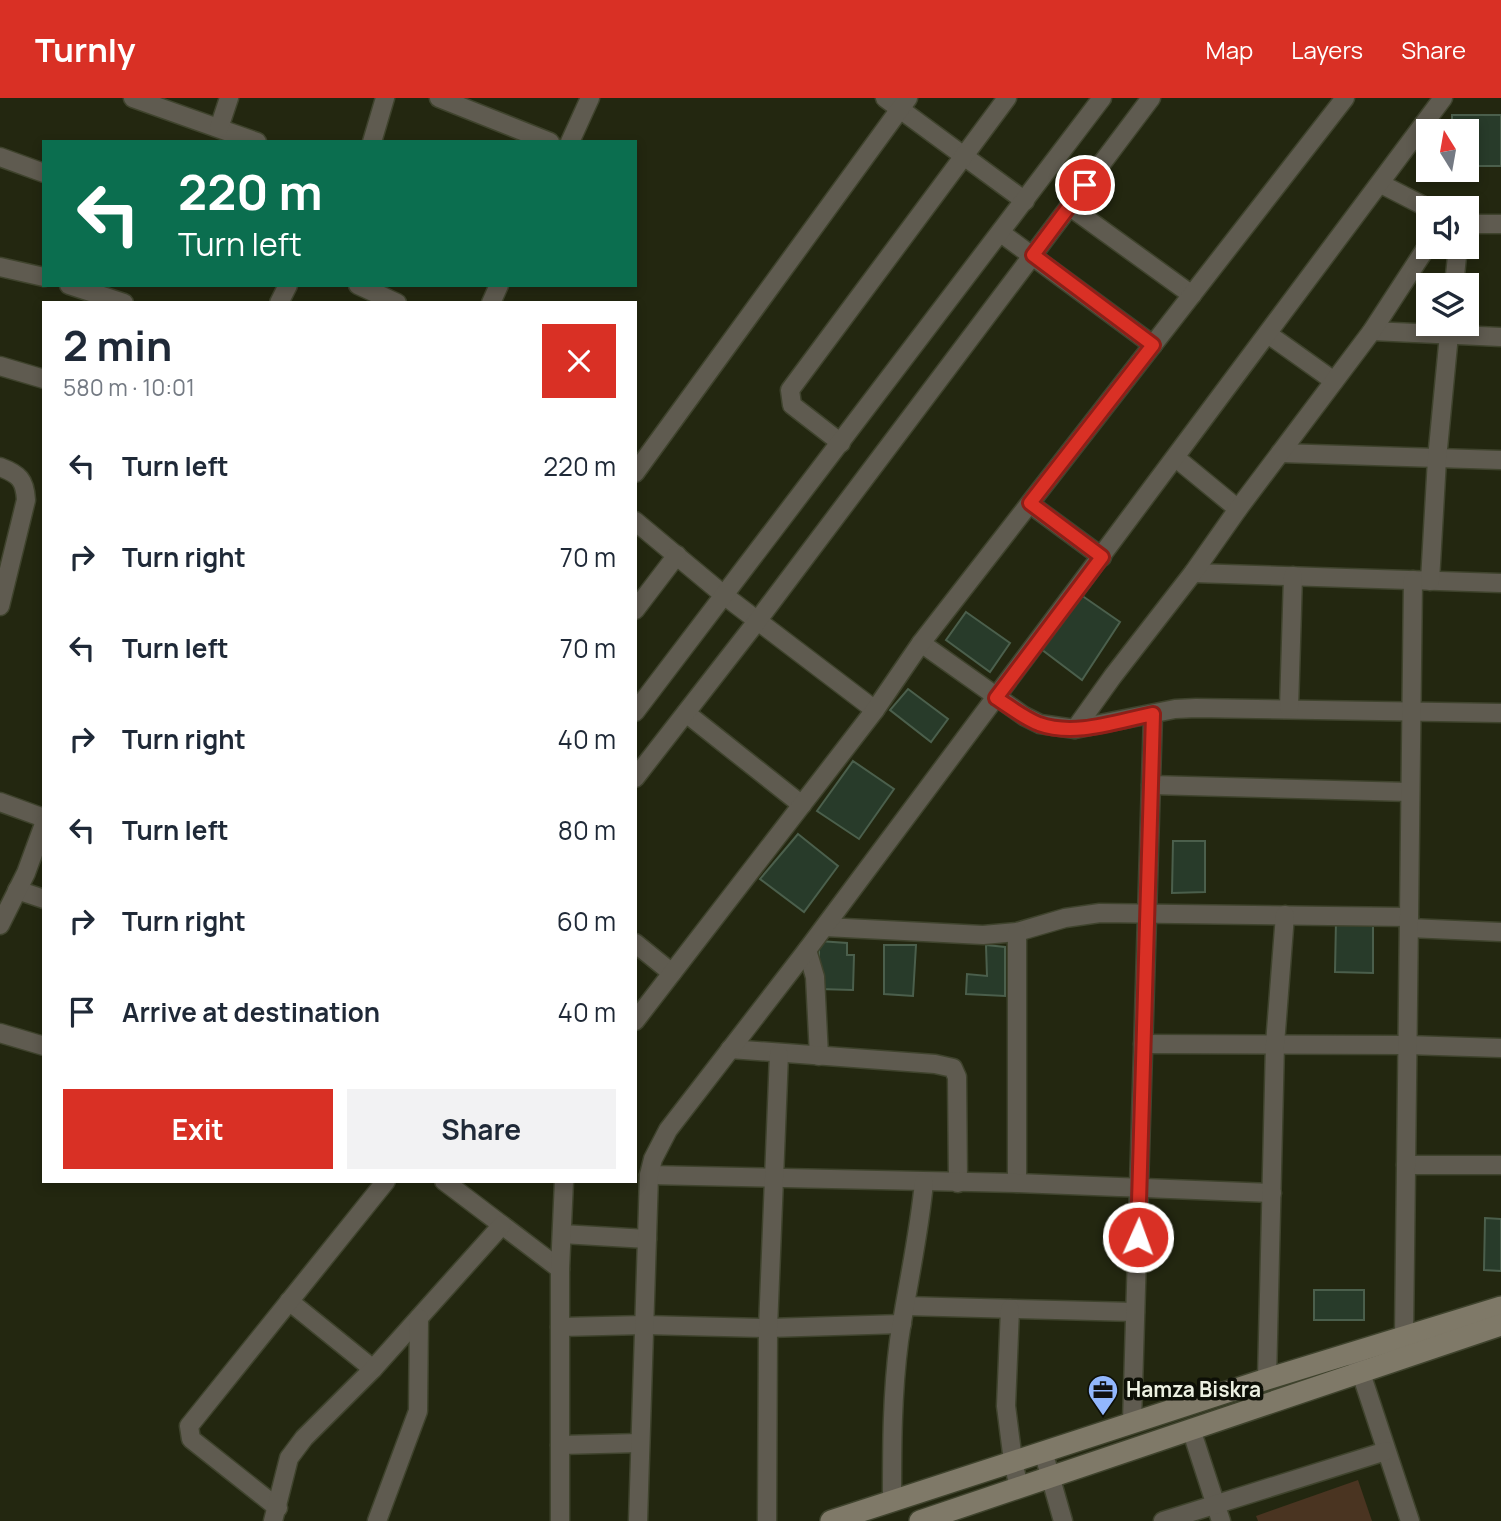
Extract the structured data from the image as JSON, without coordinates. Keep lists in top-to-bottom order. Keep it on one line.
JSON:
{"places":{"office":["Hamza Biskra"]},"north":"top","page":{"header":"Turnly","nav":["Map","Layers","Share"],"turn":["220 m","Turn left"],"heading":["2 min","580 m · 10:01"],"list":[{"name":"Turn left","value":"220 m"},{"name":"Turn right","value":"70 m"},{"name":"Turn left","value":"70 m"},{"name":"Turn right","value":"40 m"},{"name":"Turn left","value":"80 m"},{"name":"Turn right","value":"60 m"},{"name":"Arrive at destination","value":"40 m"}],"buttons":["Exit","Share"]}}
